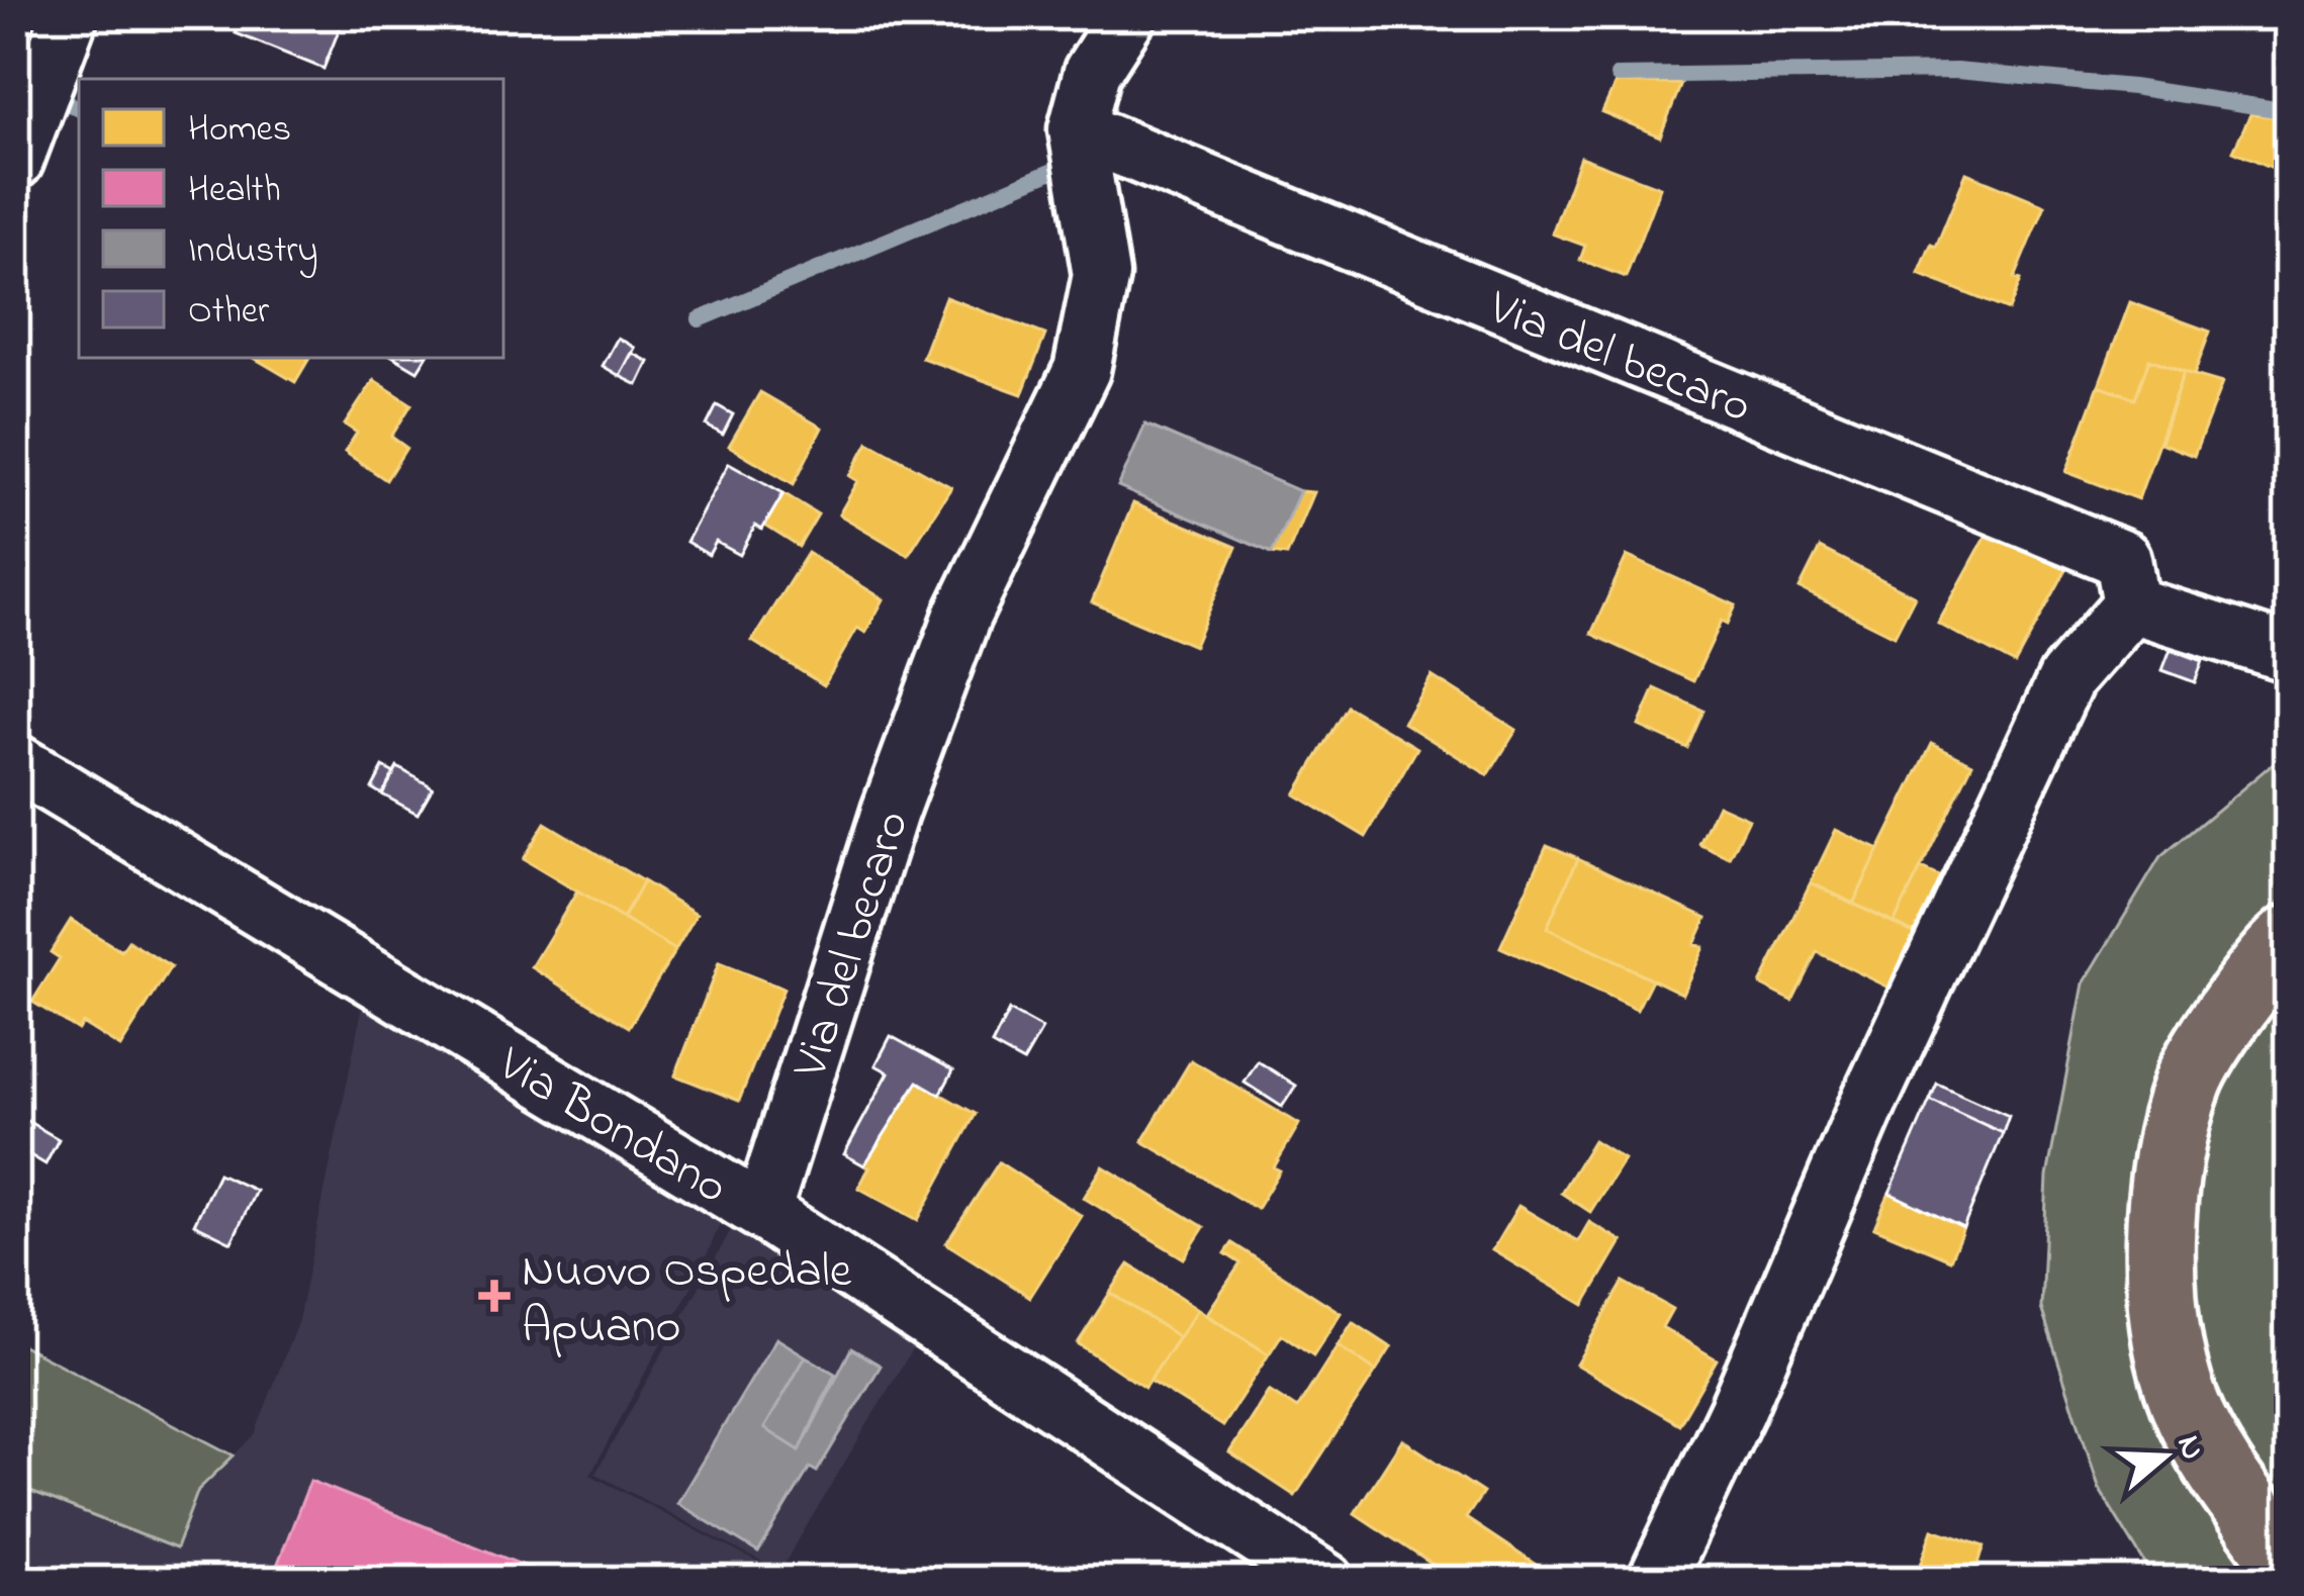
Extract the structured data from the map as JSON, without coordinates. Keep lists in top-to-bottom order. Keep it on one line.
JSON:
{"streets":{"street":["Via del becaro","Via Bondano"]},"crossings":[["Via del becaro","Via Bondano"]],"places":{"health":["Nuovo Ospedale Apuano"]},"legend":["Homes","Health","Industry","Other"],"north":"right"}
